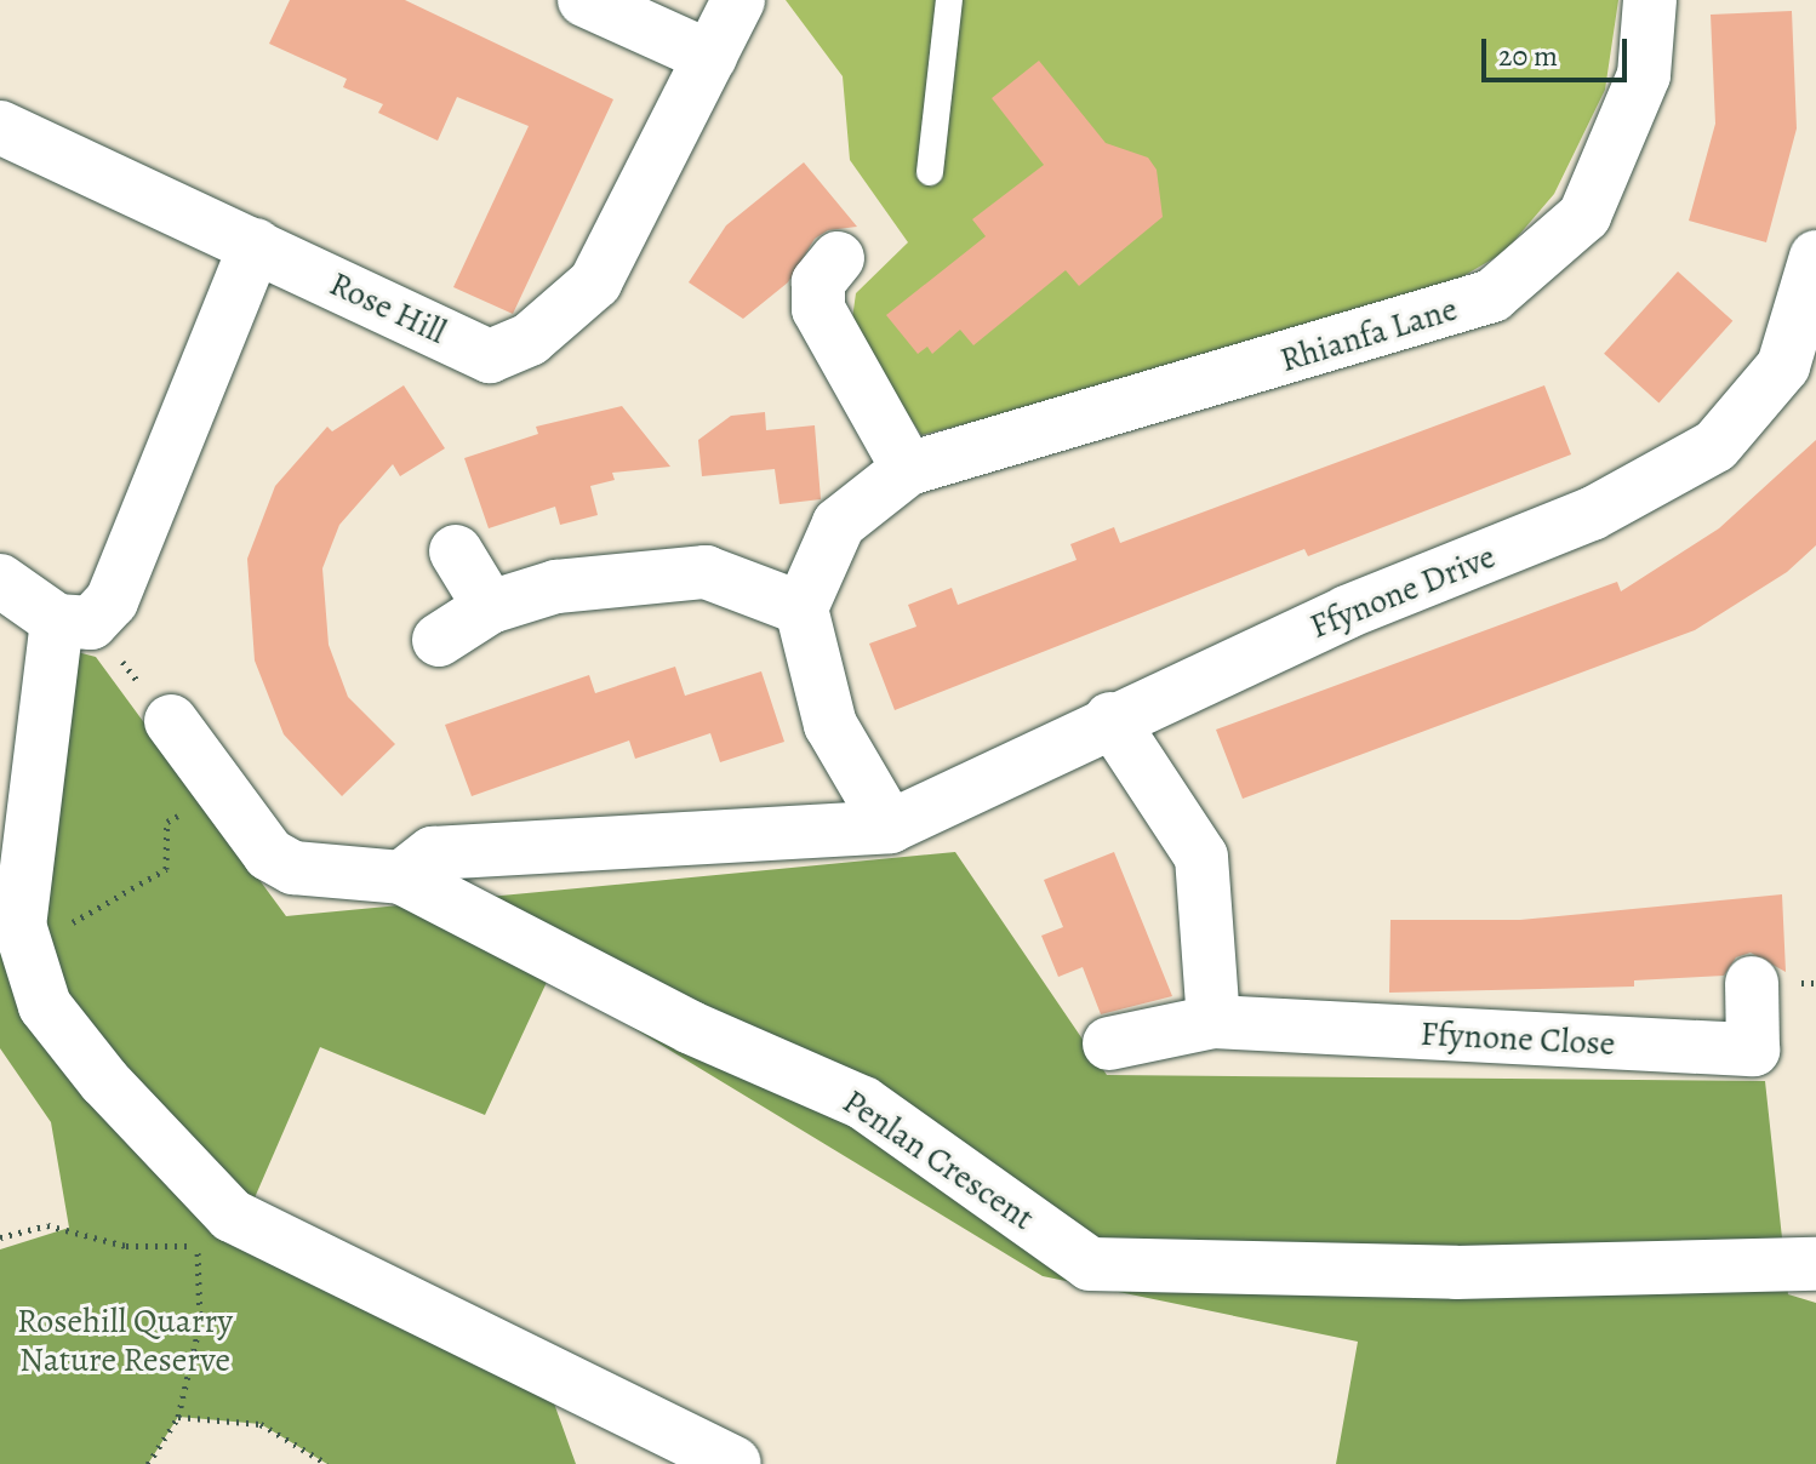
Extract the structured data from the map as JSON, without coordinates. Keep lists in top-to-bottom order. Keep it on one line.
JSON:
{"streets":{"street":["Rose Hill","Rhianfa Lane","Ffynone Drive","Ffynone Close","Penlan Crescent"]},"parks":["Rosehill Quarry Nature Reserve"],"scale_bar":"20 m"}
